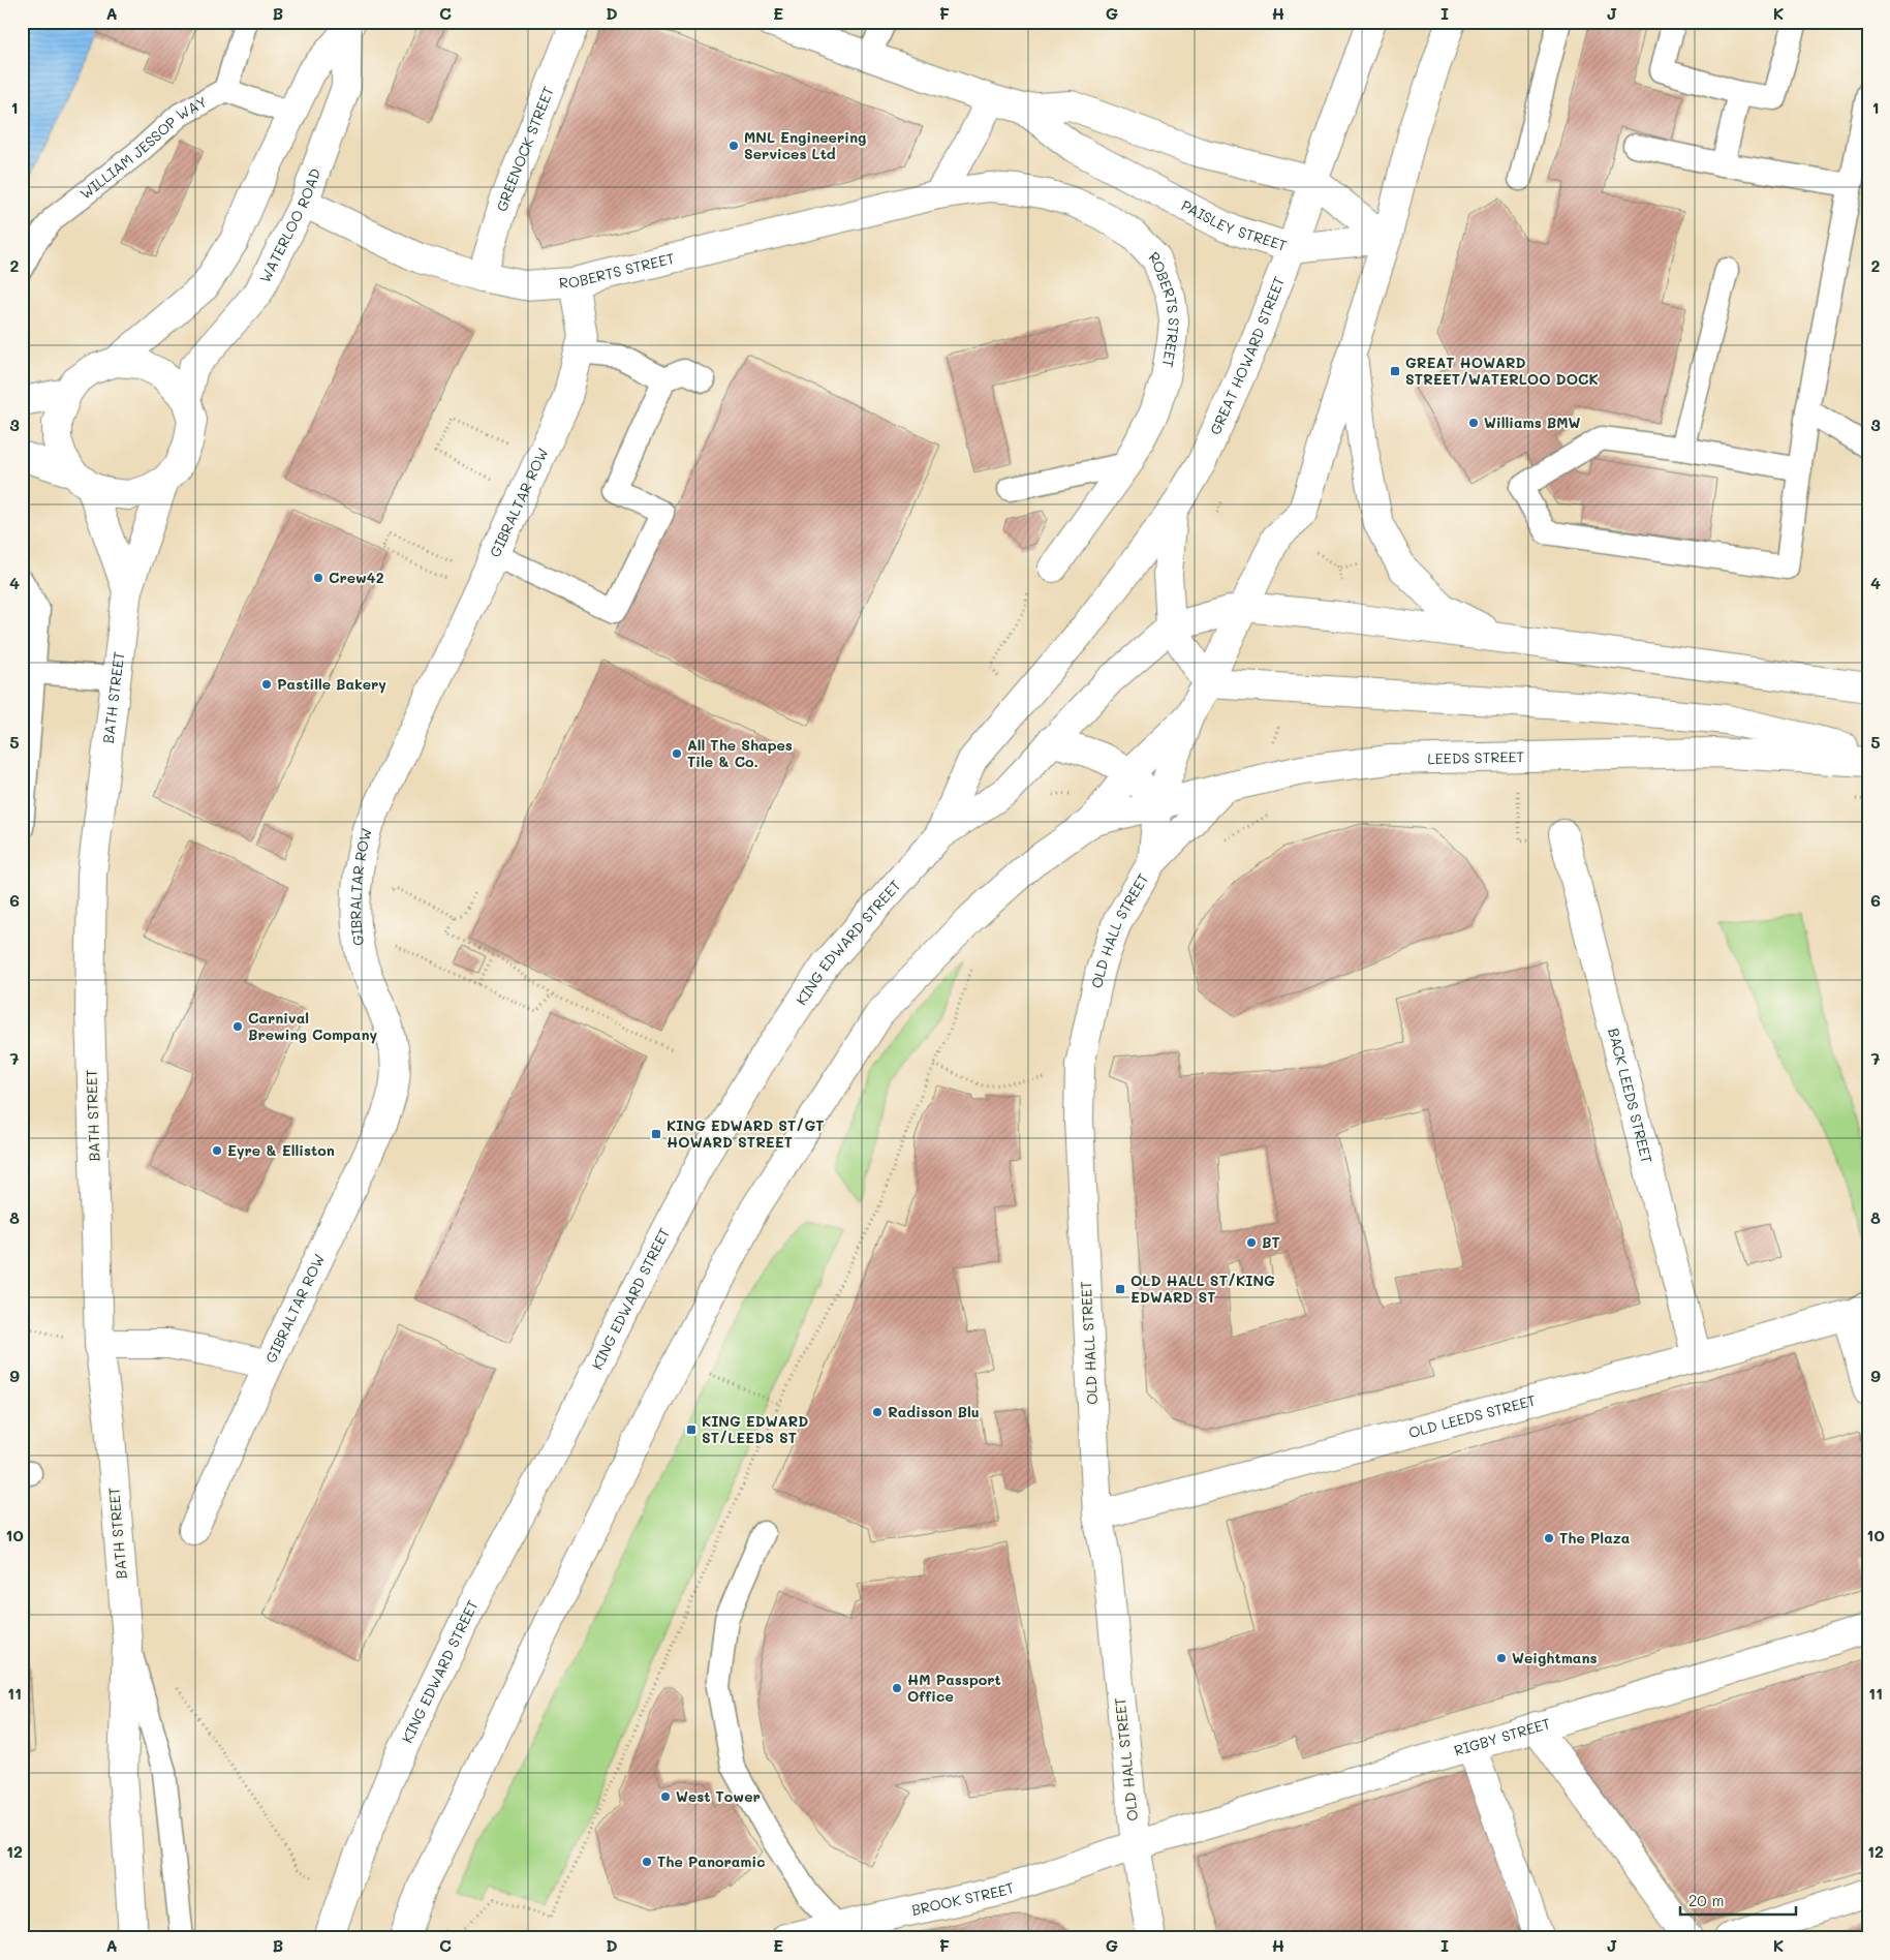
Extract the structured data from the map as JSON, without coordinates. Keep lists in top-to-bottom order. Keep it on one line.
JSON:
{"streets":{"main road":["GREENOCK STREET","PAISLEY STREET","WATERLOO ROAD","ROBERTS STREET","GREAT HOWARD STREET","GIBRALTAR ROW","BATH STREET","LEEDS STREET","OLD HALL STREET","KING EDWARD STREET","BACK LEEDS STREET","OLD LEEDS STREET","RIGBY STREET","BROOK STREET"],"lane":["WILLIAM JESSOP WAY"]},"crossings":[["GREENOCK STREET","ROBERTS STREET"],["PAISLEY STREET","GREAT HOWARD STREET"],["WATERLOO ROAD","ROBERTS STREET"],["WATERLOO ROAD","BATH STREET"],["ROBERTS STREET","GIBRALTAR ROW"],["GREAT HOWARD STREET","KING EDWARD STREET"],["GIBRALTAR ROW","BATH STREET"],["LEEDS STREET","OLD HALL STREET"],["OLD HALL STREET","OLD LEEDS STREET"],["OLD HALL STREET","RIGBY STREET"],["OLD HALL STREET","BROOK STREET"],["BACK LEEDS STREET","OLD LEEDS STREET"],["RIGBY STREET","BROOK STREET"]],"places":{"other":["MNL Engineering Services Ltd","Williams BMW","Crew42","Pastille Bakery","All The Shapes Tile & Co.","Carnival Brewing Company","Eyre & Elliston","BT","Radisson Blu","The Plaza","Weightmans","HM Passport Office","West Tower","The Panoramic"],"transit":["GREAT HOWARD STREET/WATERLOO DOCK","KING EDWARD ST/GT HOWARD STREET","OLD HALL ST/KING EDWARD ST","KING EDWARD ST/LEEDS ST"]},"scale_bar":"20 m","grid":{"columns":["A","B","C","D","E","F","G","H","I","J","K"],"rows":["1","2","3","4","5","6","7","8","9","10","11","12"]}}
